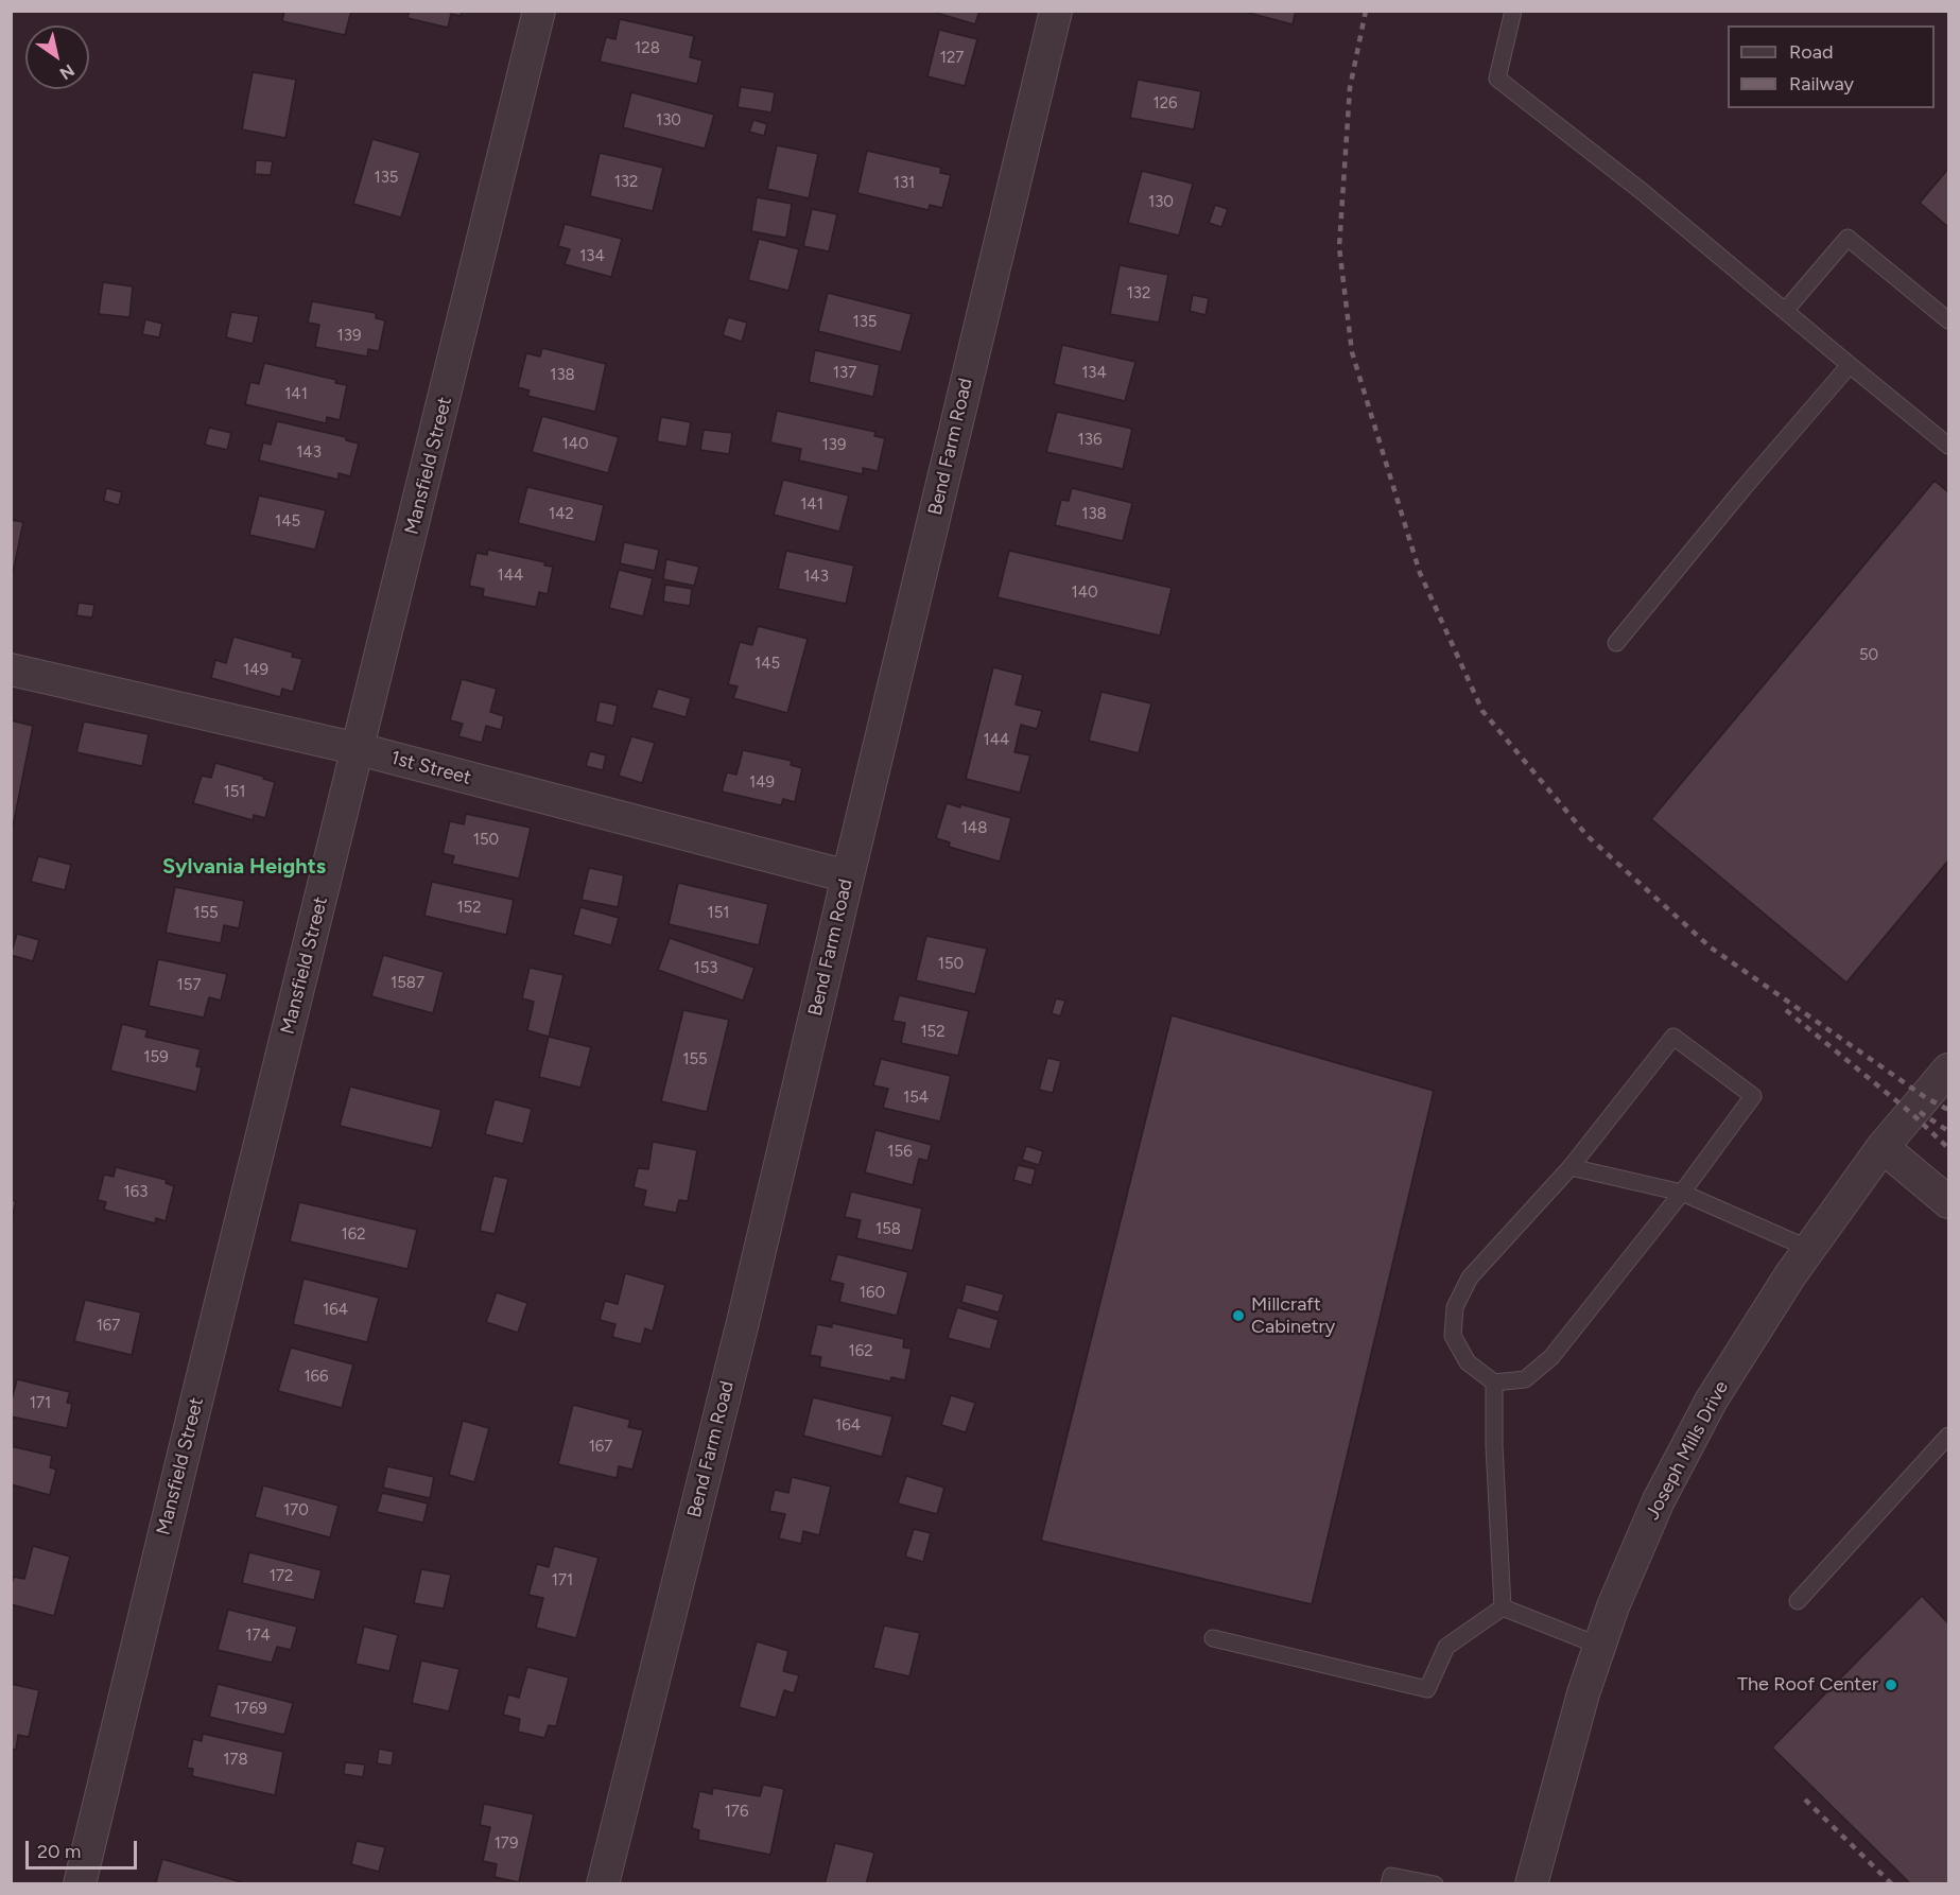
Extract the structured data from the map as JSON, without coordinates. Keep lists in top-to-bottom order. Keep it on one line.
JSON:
{"streets":{"street":["Bend Farm Road","Mansfield Street","1st Street","Joseph Mills Drive"]},"crossings":[["Bend Farm Road","1st Street"],["Mansfield Street","1st Street"]],"districts":["Sylvania Heights"],"places":["Millcraft Cabinetry","The Roof Center"],"house_numbers":["128","127","126","130","135","132","131","130","134","132","135","139","137","134","138","141","136","140","139","143","141","142","138","145","144","143","140","50","145","149","144","149","151","148","150","152","155","151","150","153","1587","157","152","159","155","154","156","163","158","162","160","164","167","162","166","171","164","167","170","172","171","174","1769","178","176","179"],"legend":["Road","Railway"],"scale_bar":"20 m","north":"bottom right"}
